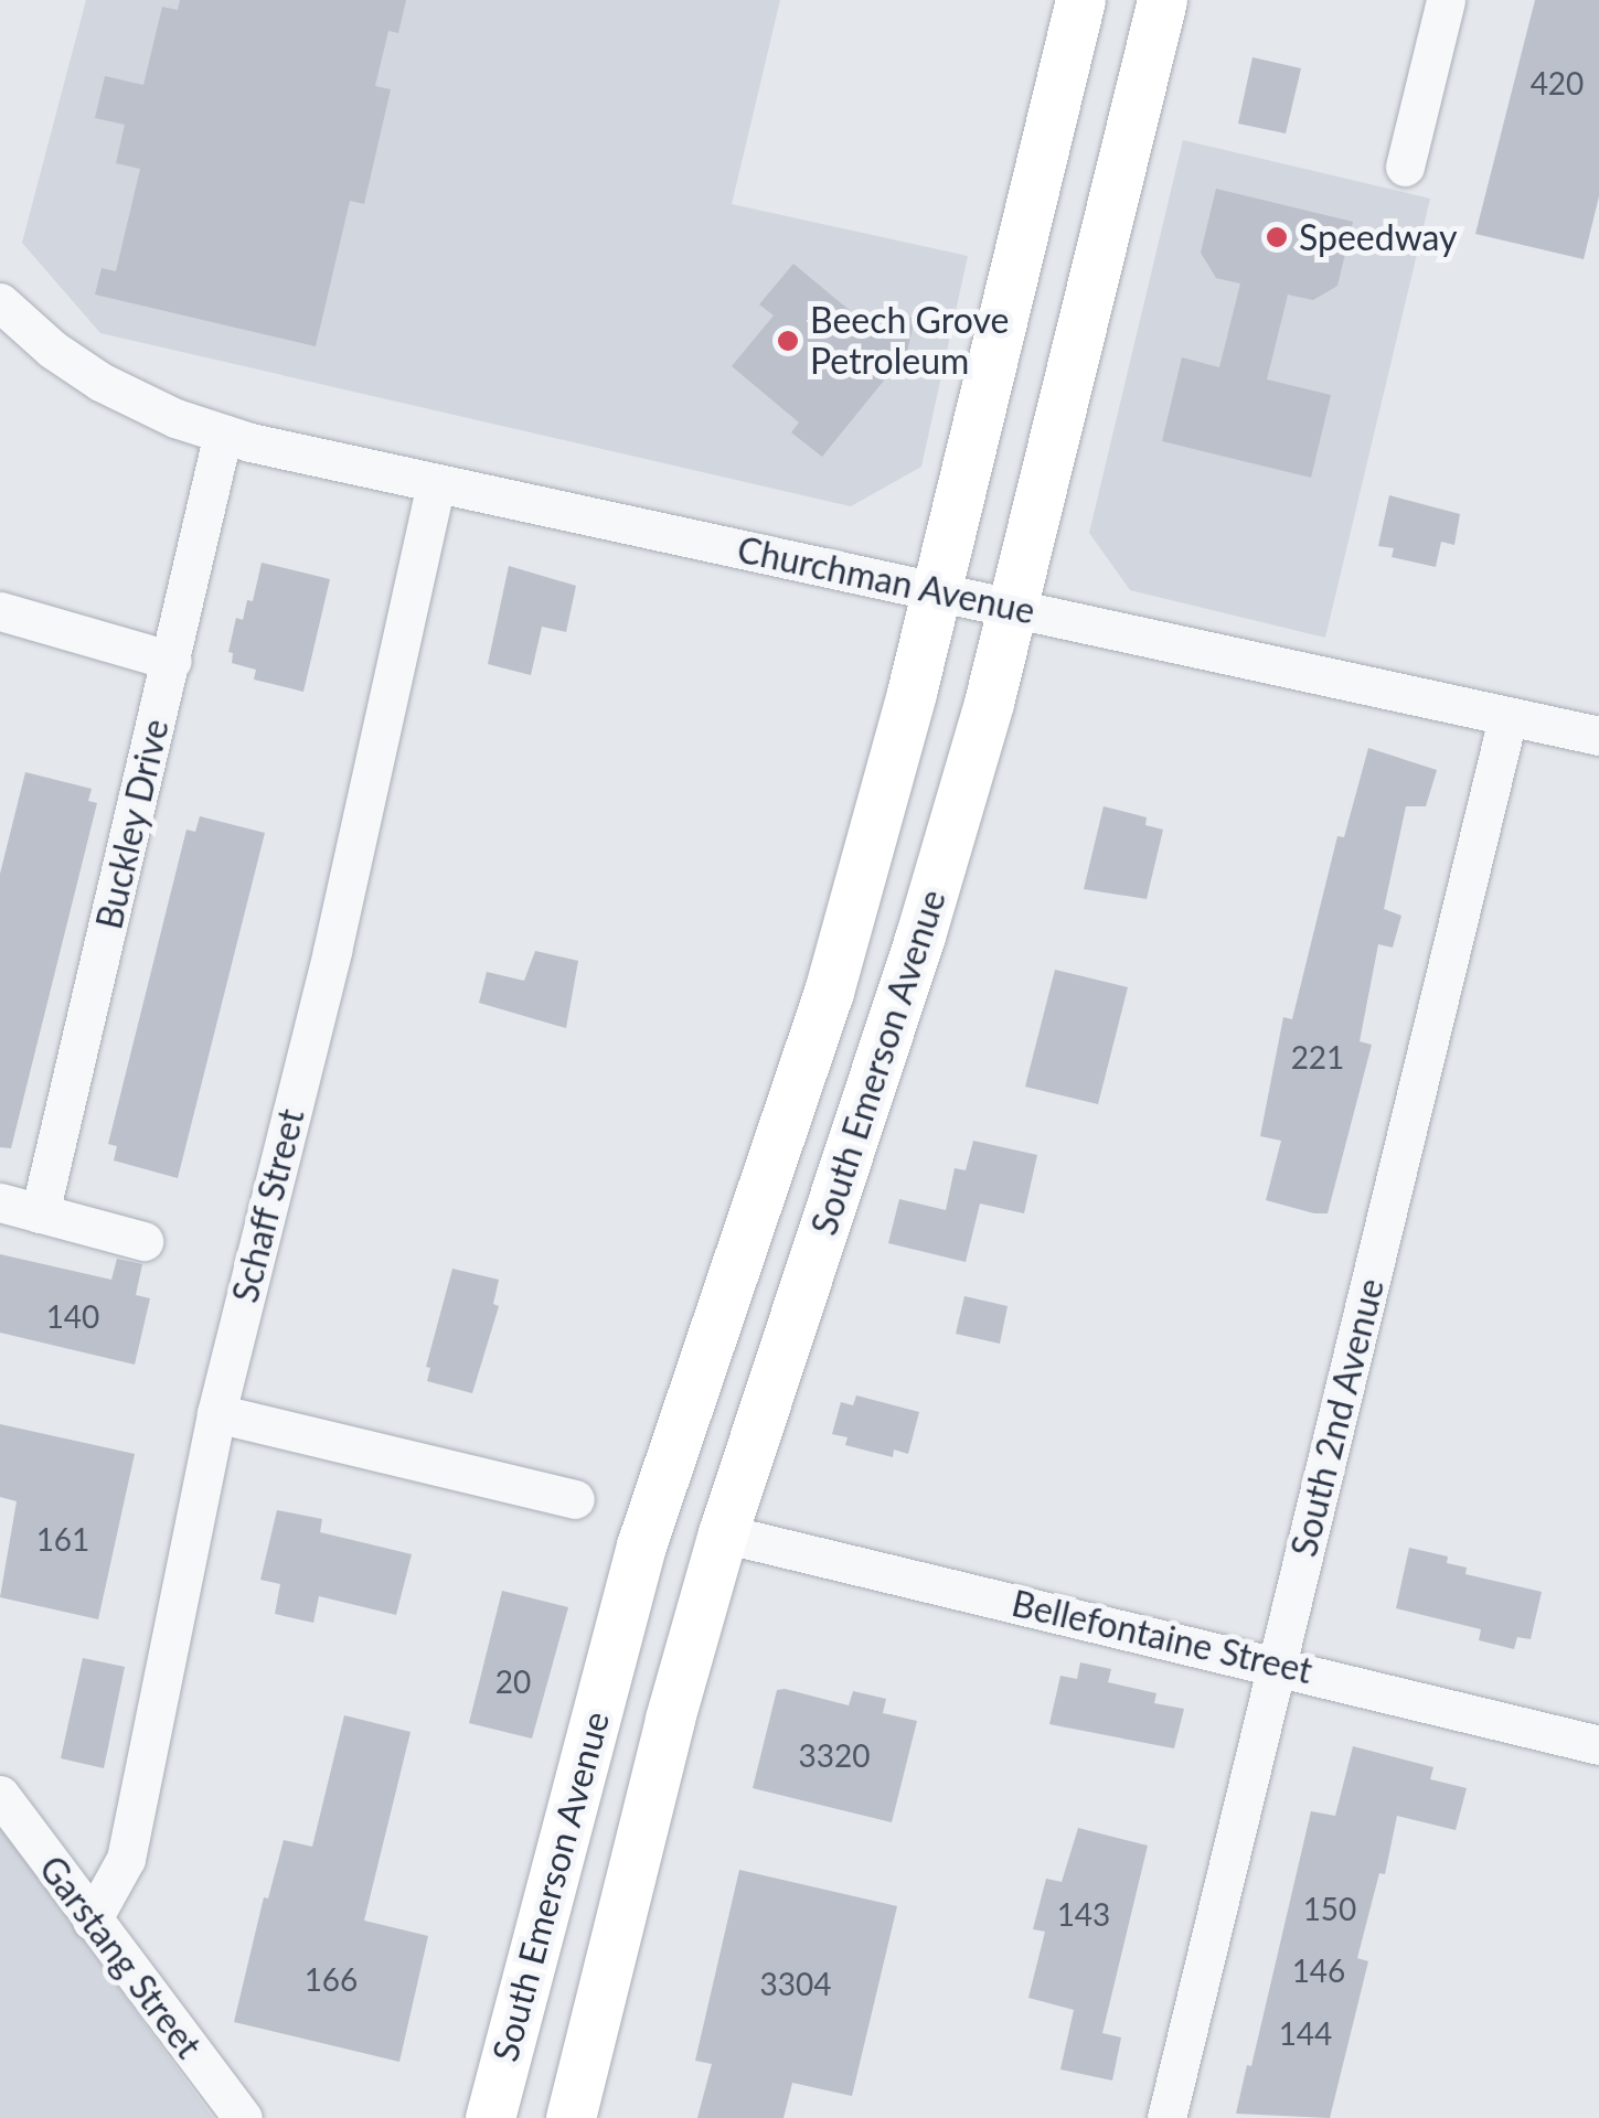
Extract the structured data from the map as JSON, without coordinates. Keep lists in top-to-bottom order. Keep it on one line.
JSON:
{"streets":{"main road":["South Emerson Avenue"],"street":["Churchman Avenue","Buckley Drive","Schaff Street","South 2nd Avenue","Bellefontaine Street","Garstang Street"]},"crossings":[["Churchman Avenue","Buckley Drive"],["Churchman Avenue","South Emerson Avenue"],["Churchman Avenue","Schaff Street"],["Churchman Avenue","South 2nd Avenue"],["South Emerson Avenue","Bellefontaine Street"],["Schaff Street","Garstang Street"],["South 2nd Avenue","Bellefontaine Street"]],"places":["Speedway","Beech Grove Petroleum"],"house_numbers":["420","221","140","161","20","3320","150","143","146","166","3304","144"]}
